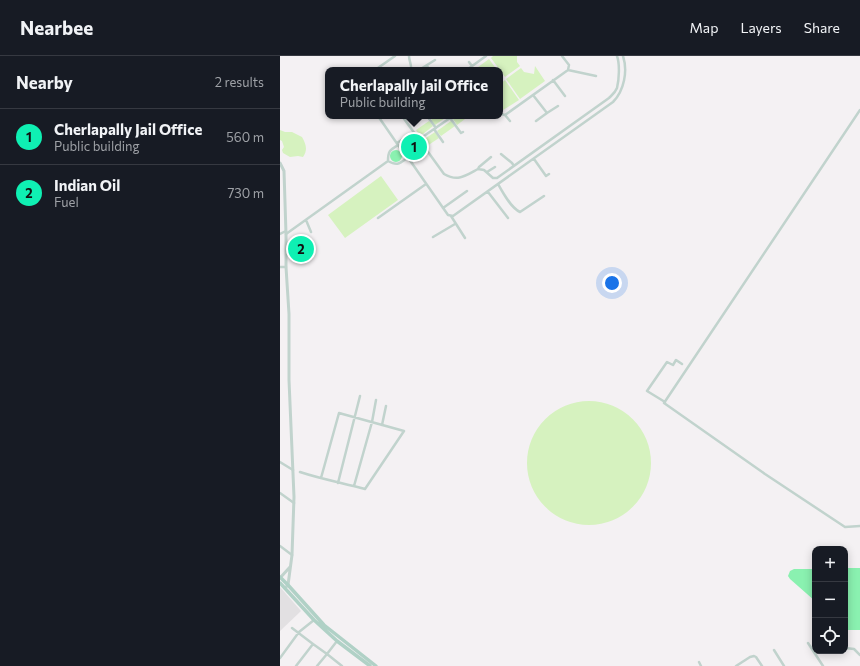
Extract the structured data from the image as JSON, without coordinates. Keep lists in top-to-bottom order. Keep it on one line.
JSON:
{"page":{"header":"Nearbee","nav":["Map","Layers","Share"],"heading":["Nearby","2 results"],"popup":["Cherlapally Jail Office","Public building"],"list":[{"mark":"1","name":"Cherlapally Jail Office","note":"Public building","value":"560 m"},{"mark":"2","name":"Indian Oil","note":"Fuel","value":"730 m"}],"pins":["1","2"],"map_buttons":["+","−"]}}
